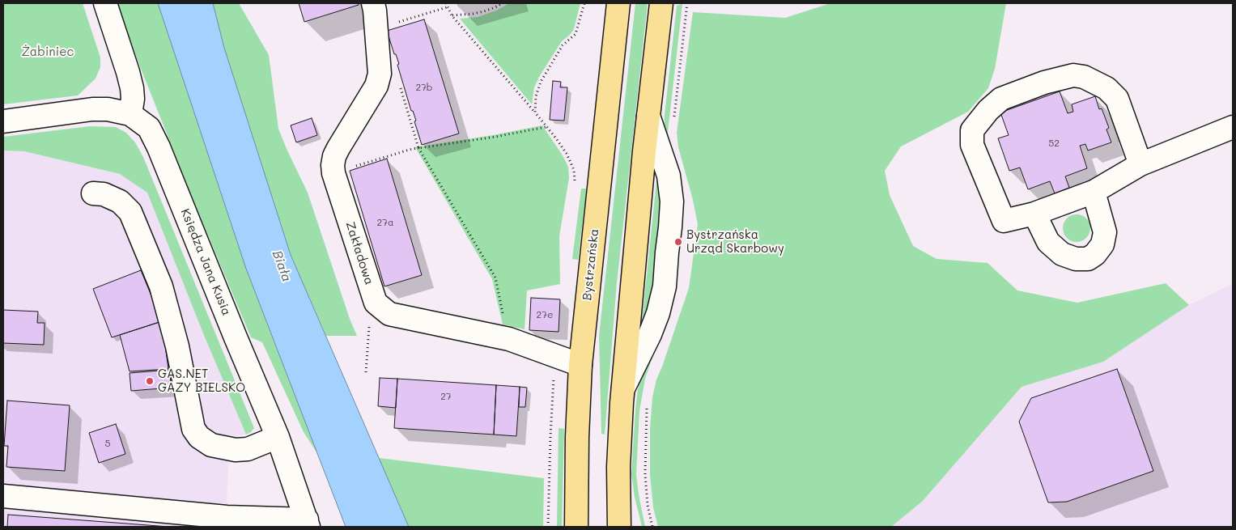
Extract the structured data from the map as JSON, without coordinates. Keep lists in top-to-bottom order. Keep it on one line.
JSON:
{"streets":{"main road":["Bystrzańska"],"street":["Zakładowa","Księdza Jana Kusia"]},"water":["Biała"],"parks":["Żabiniec"],"places":["Bystrzańska Urząd Skarbowy","GAS.NET GAZY BIELSKO"],"house_numbers":["27b","52","27a","27e","27","5"]}
